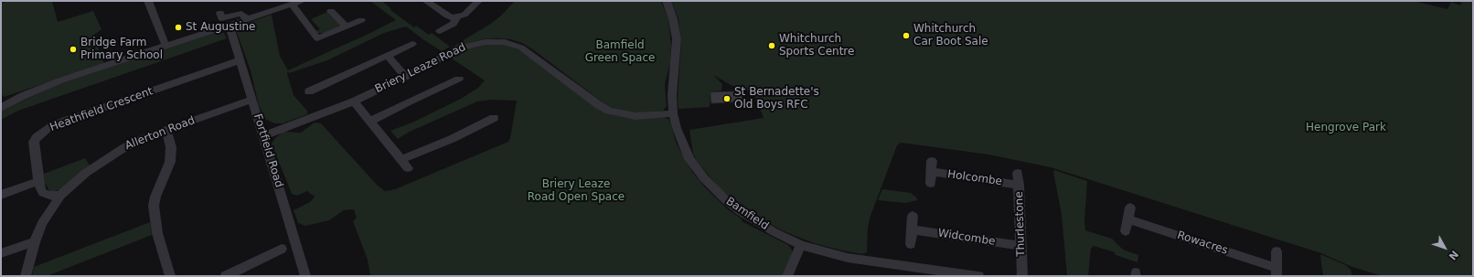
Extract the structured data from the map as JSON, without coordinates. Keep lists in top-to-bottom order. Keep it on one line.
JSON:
{"streets":{"street":["Briery Leaze Road","Heathfield Crescent","Allerton Road","Fortfield Road","Holcombe","Bamfield","Thurlestone","Widcombe","Rowacres"]},"crossings":[["Briery Leaze Road","Fortfield Road"],["Briery Leaze Road","Bamfield"],["Heathfield Crescent","Allerton Road"],["Heathfield Crescent","Fortfield Road"],["Allerton Road","Fortfield Road"],["Holcombe","Thurlestone"],["Thurlestone","Widcombe"]],"parks":["Bamfield Green Space","Hengrove Park","Briery Leaze Road Open Space"],"places":["St Augustine","Whitchurch Car Boot Sale","Whitchurch Sports Centre","Bridge Farm Primary School","St Bernadette's Old Boys RFC"],"north":"bottom right"}
